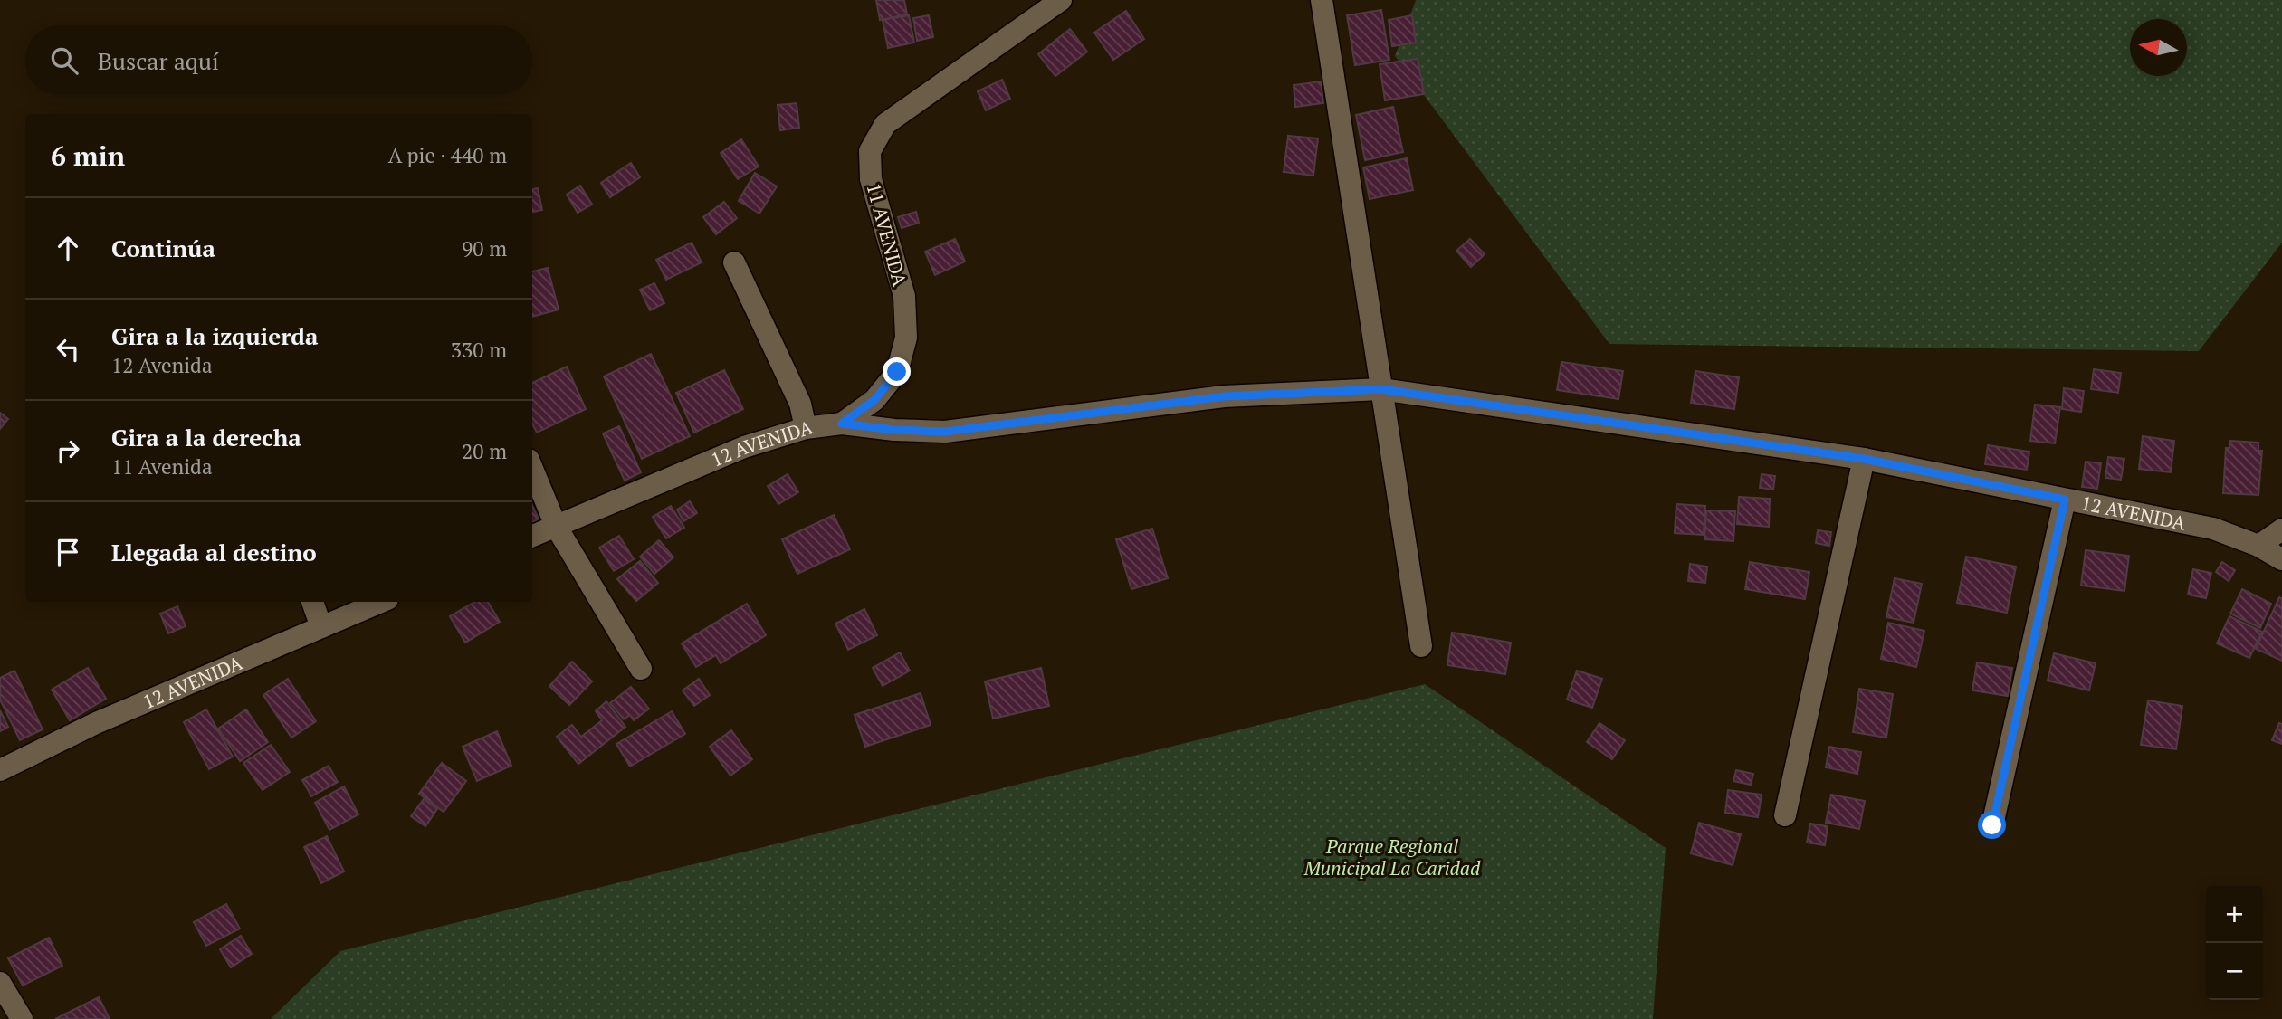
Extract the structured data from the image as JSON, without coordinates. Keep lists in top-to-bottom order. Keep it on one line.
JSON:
{"streets":{"street":["11 AVENIDA","12 AVENIDA"]},"crossings":[["11 AVENIDA","12 AVENIDA"]],"parks":["Parque Regional Municipal La Caridad"],"north":"left","page":{"search":"Buscar aquí","heading":["6 min","A pie · 440 m"],"list":[["Continúa","90 m"],["Gira a la izquierda","12 Avenida","330 m"],["Gira a la derecha","11 Avenida","20 m"],"Llegada al destino"],"map_buttons":["+","−"]}}
